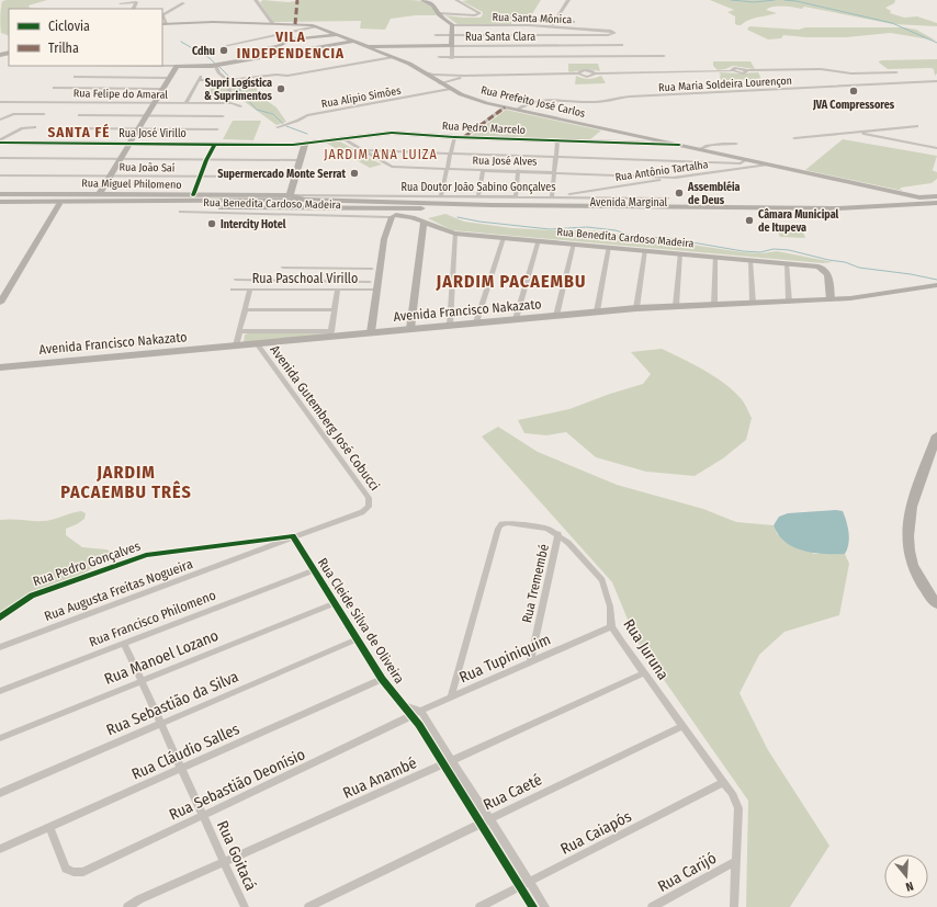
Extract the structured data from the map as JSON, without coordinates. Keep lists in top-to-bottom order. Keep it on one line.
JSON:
{"streets":{"main road":["Avenida Marginal","Avenida Francisco Nakazato"],"street":["Rua Santa Mônica","Rua Santa Clara","Rua Maria Soldeira Lourençon","Rua Felipe do Amaral","Rua Alipio Simões","Rua Prefeito José Carlos","Rua Pedro Marcelo","Rua José Virillo","Rua José Alves","Rua João Saí","Rua Antônio Tartalha","Rua Miguel Philomeno","Rua Doutor João Sabino Gonçalves","Rua Benedita Cardoso Madeira","Rua Paschoal Virillo","Avenida Gutemberg José Cobucci","Rua Pedro Gonçalves","Rua Tremembé","Rua Augusta Freitas Nogueira","Rua Francisco Philomeno","Rua Cleide Silva de Oliveira","Rua Juruna","Rua Manoel Lozano","Rua Tupiniquim","Rua Sebastião da Silva","Rua Cláudio Salles","Rua Anambé","Rua Sebastião Deonísio","Rua Caeté","Rua Caiapós","Rua Goitacá","Rua Carijó"]},"crossings":[["Rua Santa Clara","Rua Prefeito José Carlos"],["Rua Maria Soldeira Lourençon","Rua Prefeito José Carlos"],["Rua Alipio Simões","Rua Prefeito José Carlos"],["Rua Prefeito José Carlos","Rua Pedro Marcelo"],["Rua Pedro Marcelo","Rua José Virillo"],["Rua Pedro Marcelo","Rua José Alves"],["Rua José Alves","Rua Antônio Tartalha"],["Rua Antônio Tartalha","Rua Doutor João Sabino Gonçalves"],["Rua Miguel Philomeno","Rua Doutor João Sabino Gonçalves"],["Rua Miguel Philomeno","Avenida Marginal"],["Rua Miguel Philomeno","Rua Benedita Cardoso Madeira"],["Avenida Marginal","Rua Benedita Cardoso Madeira"],["Rua Benedita Cardoso Madeira","Avenida Francisco Nakazato"],["Avenida Francisco Nakazato","Avenida Gutemberg José Cobucci"],["Avenida Gutemberg José Cobucci","Rua Augusta Freitas Nogueira"],["Rua Pedro Gonçalves","Rua Augusta Freitas Nogueira"],["Rua Pedro Gonçalves","Rua Cleide Silva de Oliveira"],["Rua Tremembé","Rua Juruna"],["Rua Tremembé","Rua Tupiniquim"],["Rua Augusta Freitas Nogueira","Rua Cleide Silva de Oliveira"],["Rua Francisco Philomeno","Rua Cleide Silva de Oliveira"],["Rua Francisco Philomeno","Rua Goitacá"],["Rua Cleide Silva de Oliveira","Rua Manoel Lozano"],["Rua Cleide Silva de Oliveira","Rua Tupiniquim"],["Rua Cleide Silva de Oliveira","Rua Sebastião da Silva"],["Rua Cleide Silva de Oliveira","Rua Cláudio Salles"],["Rua Cleide Silva de Oliveira","Rua Anambé"],["Rua Cleide Silva de Oliveira","Rua Sebastião Deonísio"],["Rua Juruna","Rua Tupiniquim"],["Rua Juruna","Rua Anambé"],["Rua Juruna","Rua Caeté"],["Rua Juruna","Rua Caiapós"],["Rua Juruna","Rua Carijó"],["Rua Manoel Lozano","Rua Goitacá"],["Rua Tupiniquim","Rua Sebastião Deonísio"],["Rua Sebastião da Silva","Rua Goitacá"],["Rua Cláudio Salles","Rua Sebastião Deonísio"],["Rua Cláudio Salles","Rua Goitacá"],["Rua Anambé","Rua Goitacá"],["Rua Sebastião Deonísio","Rua Goitacá"]],"districts":["VILA INDEPENDENCIA","SANTA FÉ","JARDIM ANA LUIZA","JARDIM PACAEMBU","JARDIM PACAEMBU TRÊS"],"places":["Cdhu","Supri Logística & Suprimentos","JVA Compressores","Supermercado Monte Serrat","Assembléia de Deus","Câmara Municipal de Itupeva","Intercity Hotel"],"legend":["Ciclovia","Trilha"],"north":"bottom"}
